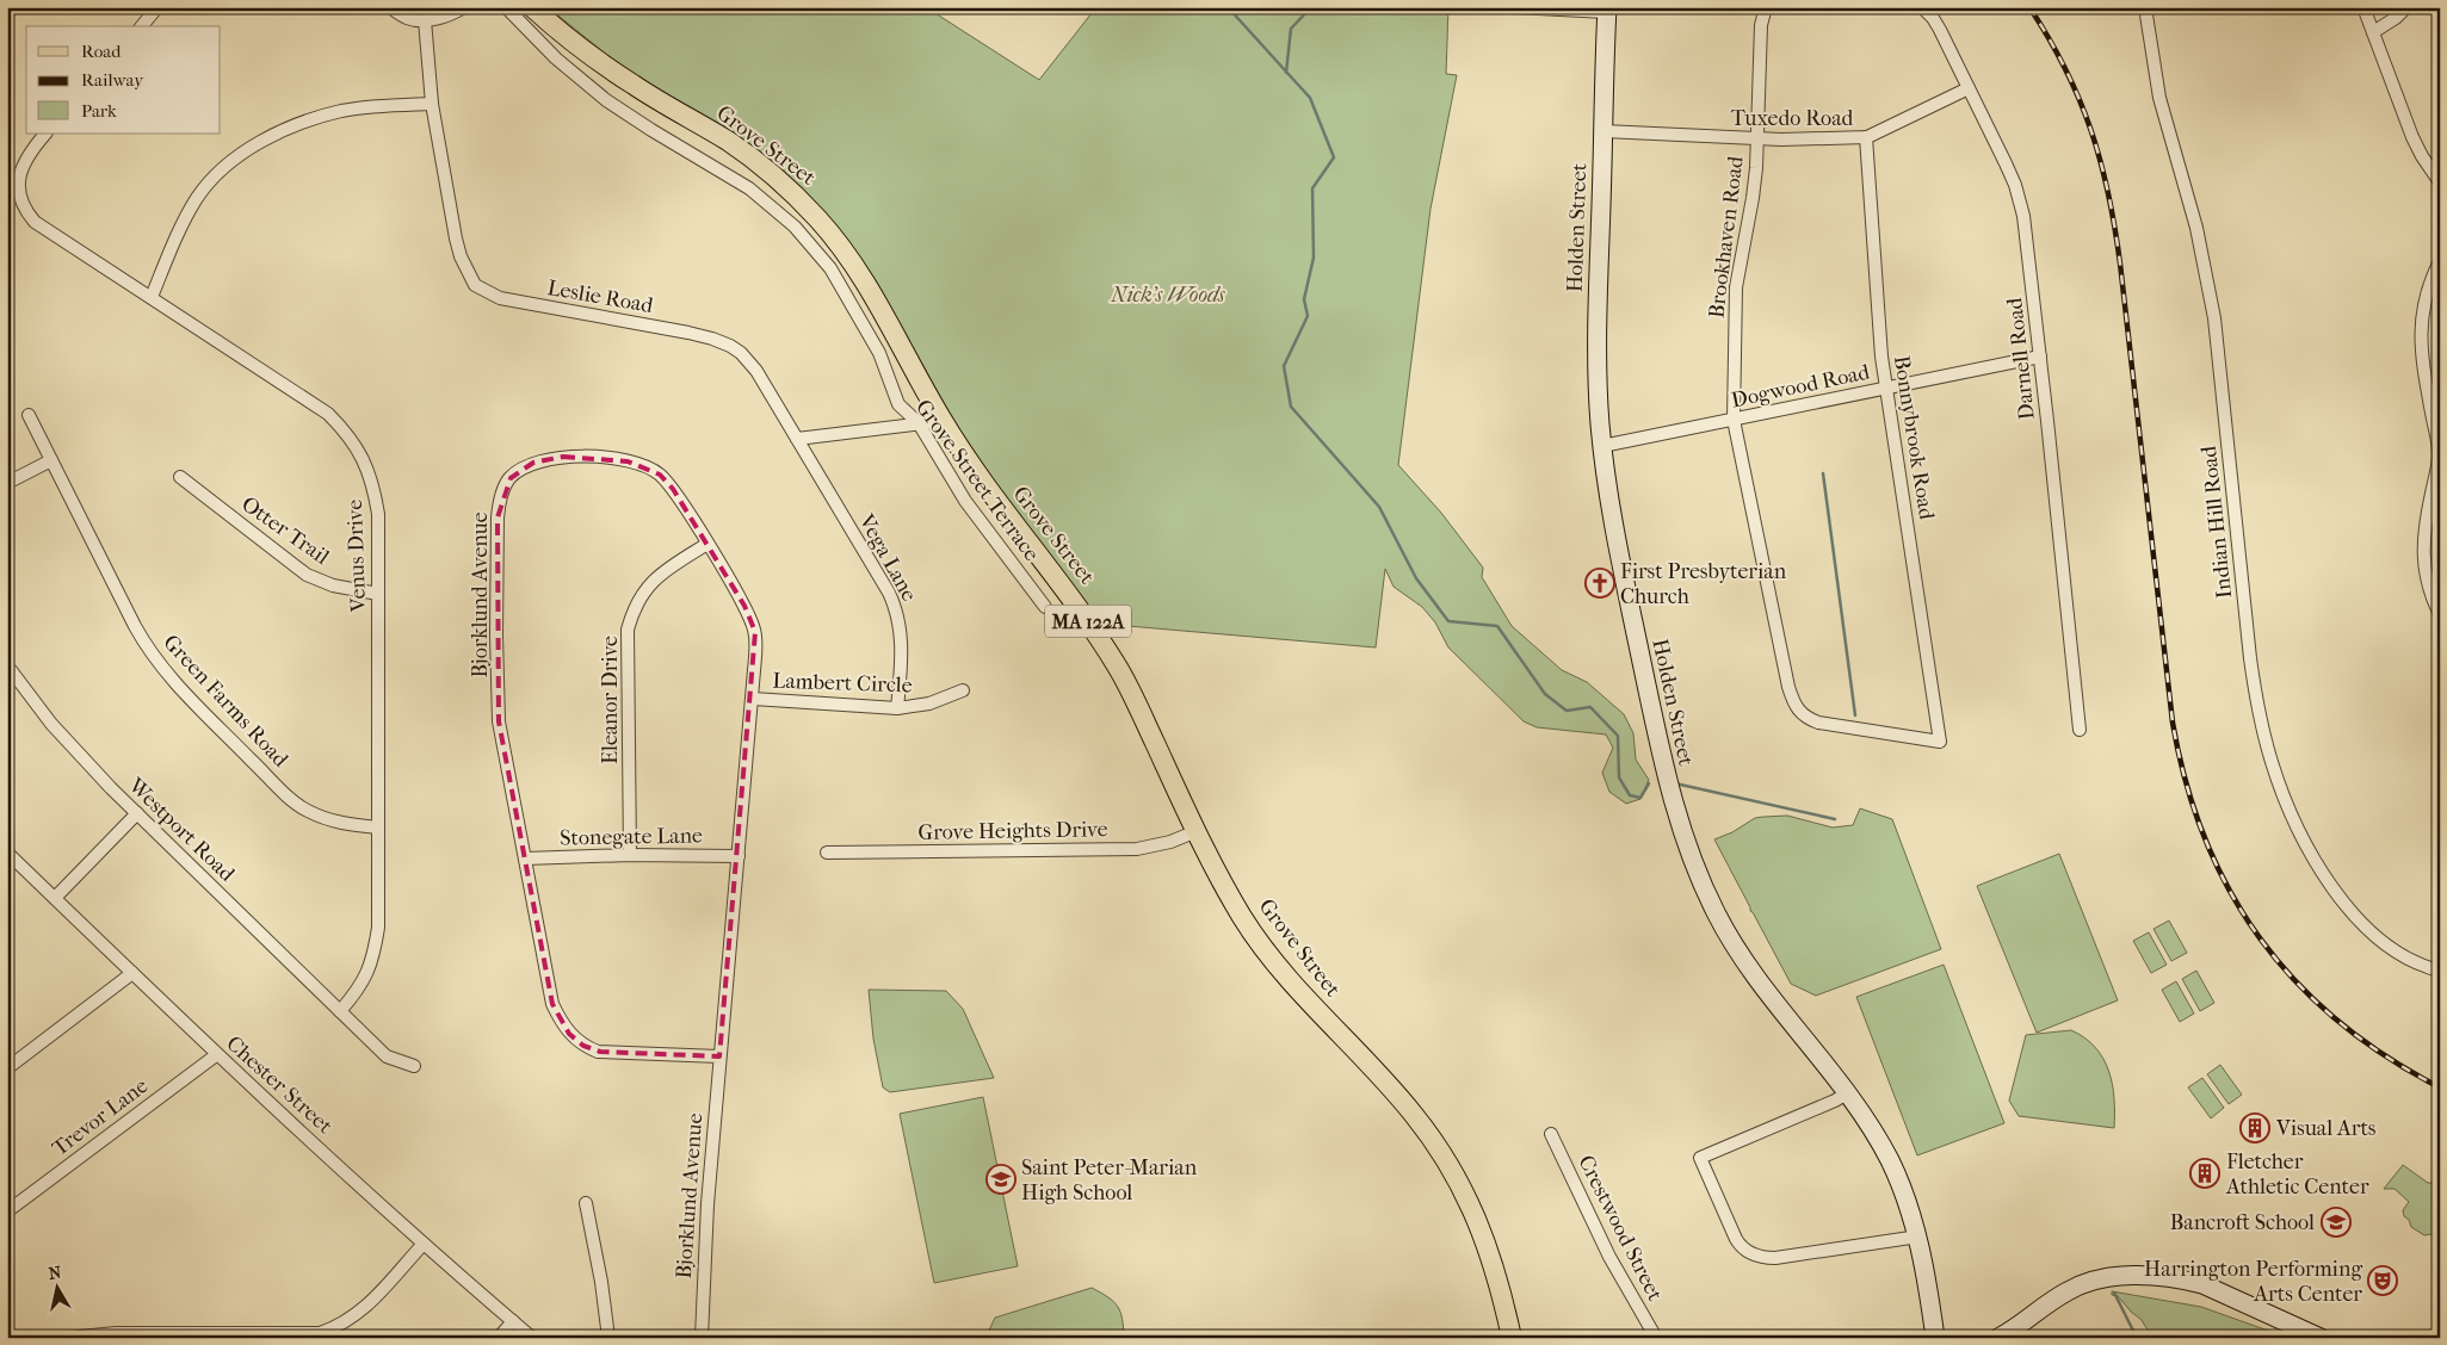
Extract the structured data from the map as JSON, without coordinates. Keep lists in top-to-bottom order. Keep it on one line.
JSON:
{"streets":{"main road":["Grove Street","Holden Street","MA 122A"],"street":["Tuxedo Road","Brookhaven Road","Leslie Road","Darnell Road","Dogwood Road","Bonnybrook Road","Grove Street Terrace","Indian Hill Road","Otter Trail","Venus Drive","Vega Lane","Bjorklund Avenue","Lambert Circle","Eleanor Drive","Green Farms Road","Westport Road","Grove Heights Drive","Stonegate Lane","Chester Street","Trevor Lane","Crestwood Street"]},"crossings":[["Tuxedo Road","Holden Street"],["Tuxedo Road","Brookhaven Road"],["Tuxedo Road","Darnell Road"],["Tuxedo Road","Bonnybrook Road"],["Grove Street","Grove Heights Drive"],["Holden Street","Dogwood Road"],["Brookhaven Road","Dogwood Road"],["Brookhaven Road","Bonnybrook Road"],["Leslie Road","Vega Lane"],["Darnell Road","Dogwood Road"],["Dogwood Road","Bonnybrook Road"],["Otter Trail","Venus Drive"],["Venus Drive","Green Farms Road"],["Venus Drive","Westport Road"],["Vega Lane","Lambert Circle"],["Bjorklund Avenue","Lambert Circle"],["Bjorklund Avenue","Eleanor Drive"],["Bjorklund Avenue","Stonegate Lane"],["Eleanor Drive","Stonegate Lane"],["Chester Street","Trevor Lane"]],"parks":["Nick's Woods"],"places":{"church":["First Presbyterian Church"],"building":["Visual Arts","Fletcher Athletic Center"],"school or university":["Saint Peter-Marian High School","Bancroft School"],"theatre":["Harrington Performing Arts Center"]},"legend":["Road","Railway","Park"],"north":"top"}
